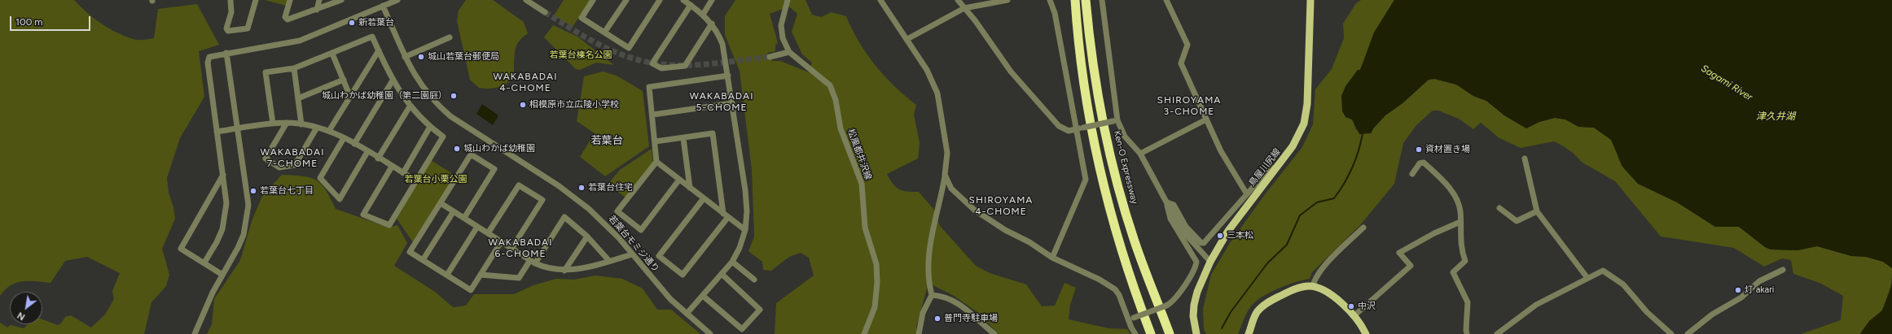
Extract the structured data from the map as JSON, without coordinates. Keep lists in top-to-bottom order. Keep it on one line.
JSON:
{"streets":{"highway":["Ken-O Expressway"],"main road":["鳥屋川尻線"],"street":["松風都井沢線","若葉台モミジ通り"]},"districts":["WAKABADAI 4-CHOME","WAKABADAI 5-CHOME","SHIROYAMA 3-CHOME","若葉台","WAKABADAI 7-CHOME","SHIROYAMA 4-CHOME","WAKABADAI 6-CHOME"],"water":["Sagami River","津久井湖"],"parks":["若葉台榛名公園","若葉台小栗公園"],"places":["新若葉台","城山若葉台郵便局","城山わかば幼稚園（第二園庭）","相模原市立広陵小学校","城山わかば幼稚園","資材置き場","若葉台住宅","若葉台七丁目","三本松","灯 akari","中沢","普門寺駐車場"],"scale_bar":"100 m","north":"bottom left"}
